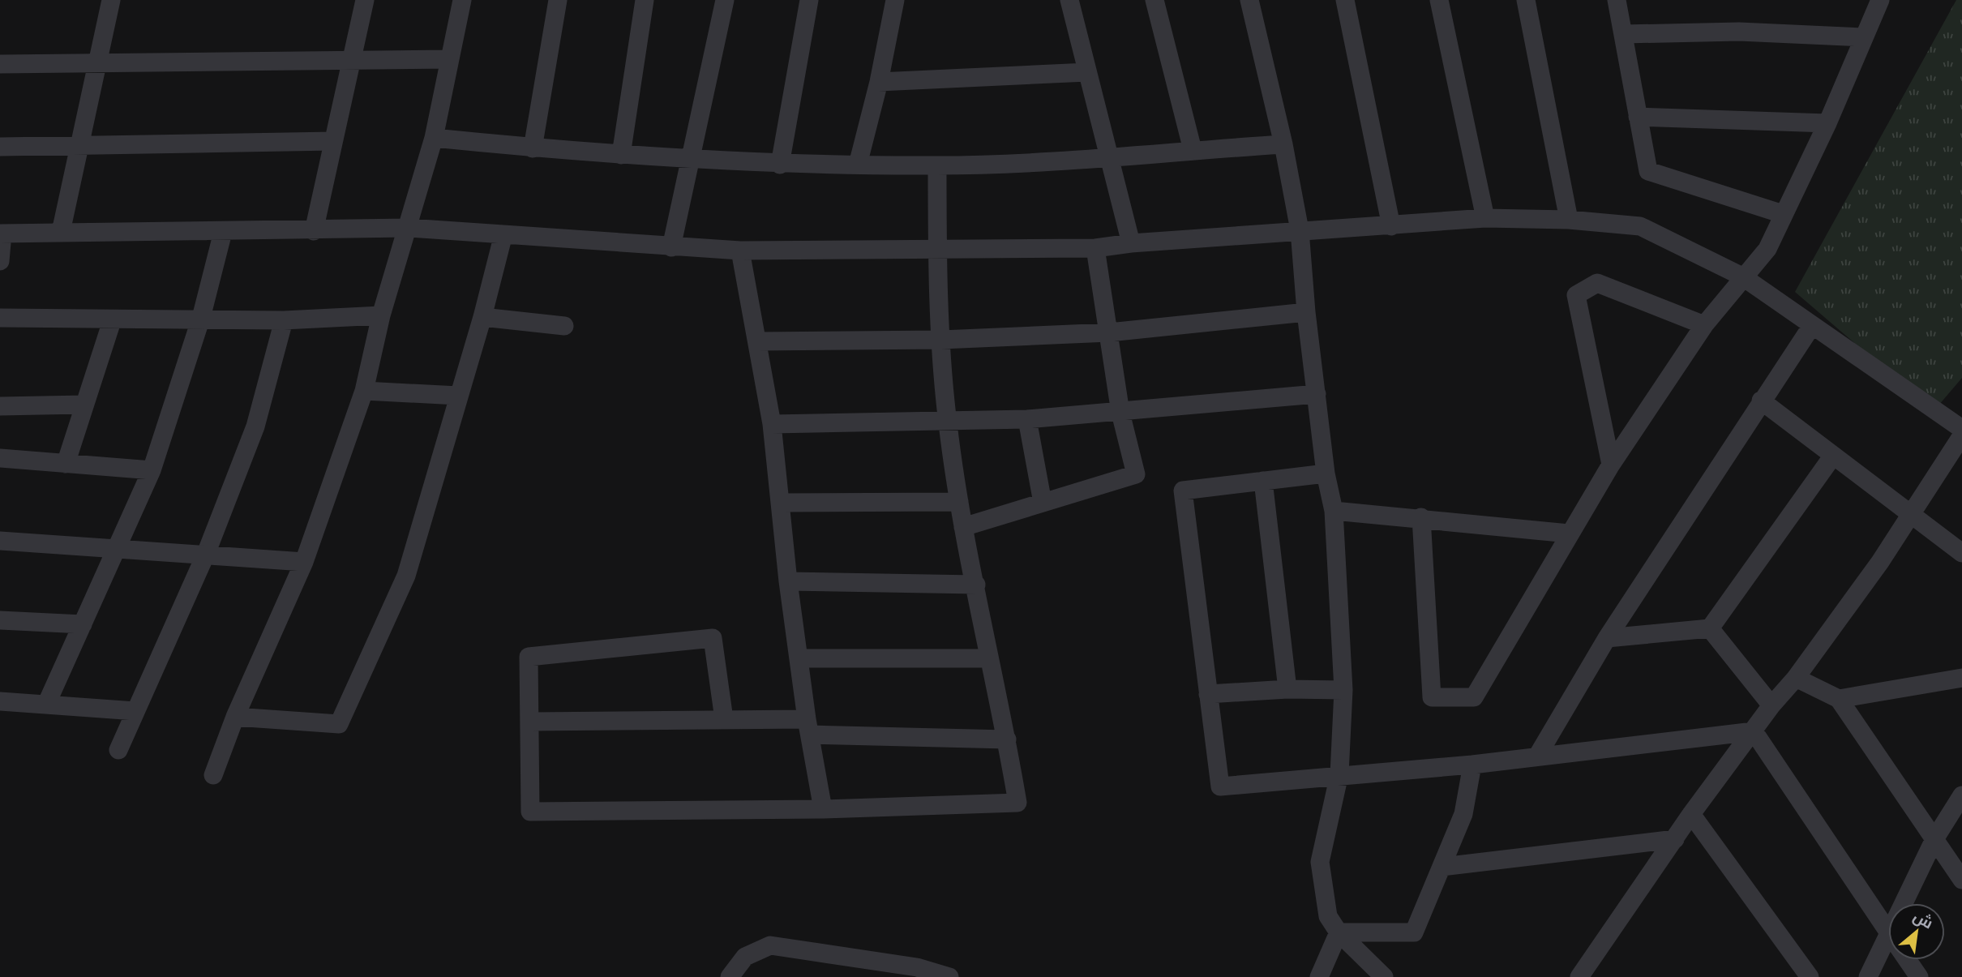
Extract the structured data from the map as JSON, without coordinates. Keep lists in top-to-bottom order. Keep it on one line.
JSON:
{"north":"top right"}
